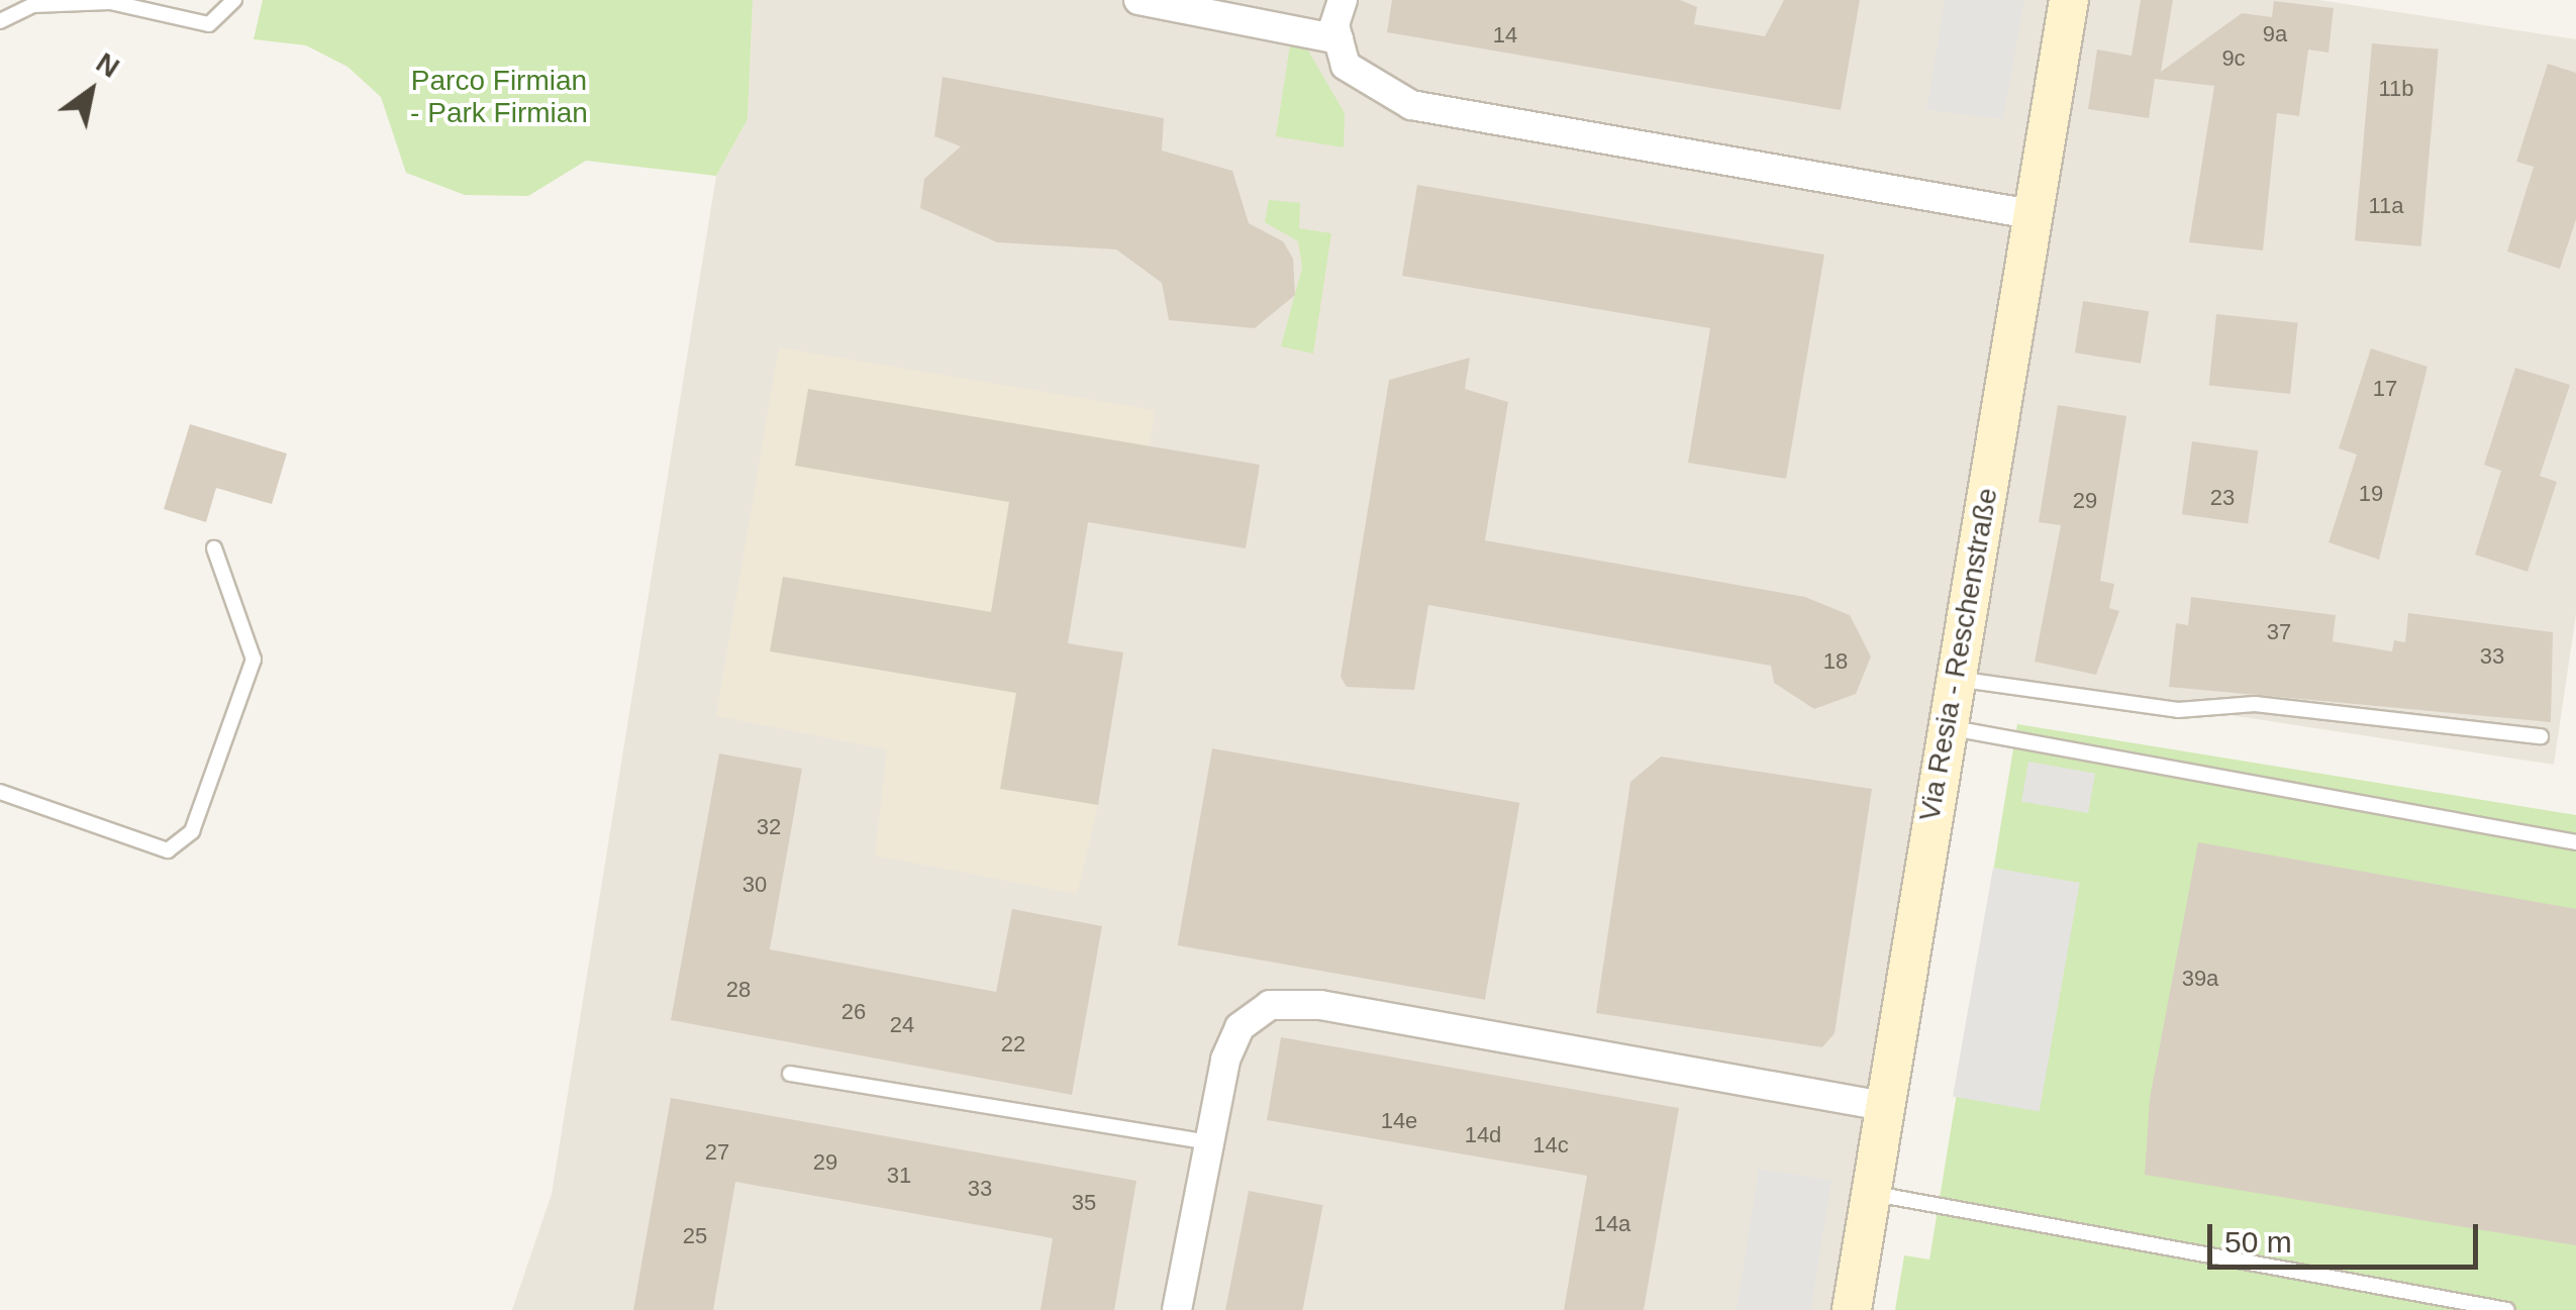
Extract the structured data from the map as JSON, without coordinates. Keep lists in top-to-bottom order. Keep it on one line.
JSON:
{"streets":{"main road":["Via Resia - Reschenstraße"]},"parks":["Parco Firmian - Park Firmian"],"house_numbers":["9a","14","9c","11b","11a","17","19","23","29","37","33","18","32","30","39a","28","26","24","22","14e","14d","14c","27","29","31","33","35","14a","25"],"scale_bar":"50 m","north":"top right"}
